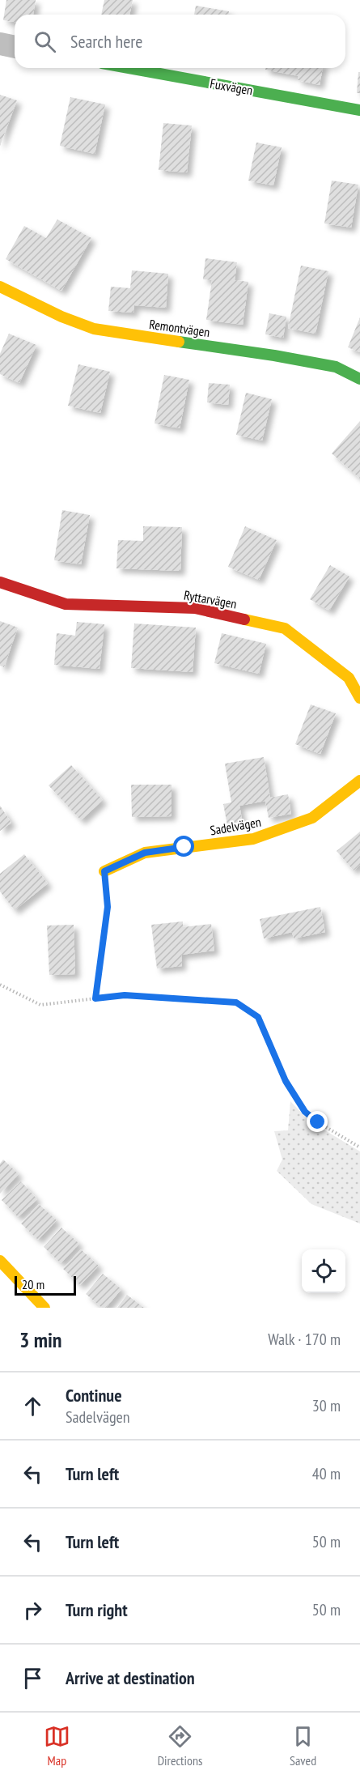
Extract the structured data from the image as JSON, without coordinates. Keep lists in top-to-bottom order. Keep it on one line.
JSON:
{"streets":{"street":["Fuxvägen","Remontvägen","Ryttarvägen","Sadelvägen"]},"scale_bar":"20 m","page":{"search":"Search here","scale":"20 m","heading":["3 min","Walk · 170 m"],"list":[["Continue","Sadelvägen","30 m"],["Turn left","40 m"],["Turn left","50 m"],["Turn right","50 m"],"Arrive at destination"],"nav":["Map","Directions","Saved"]}}
